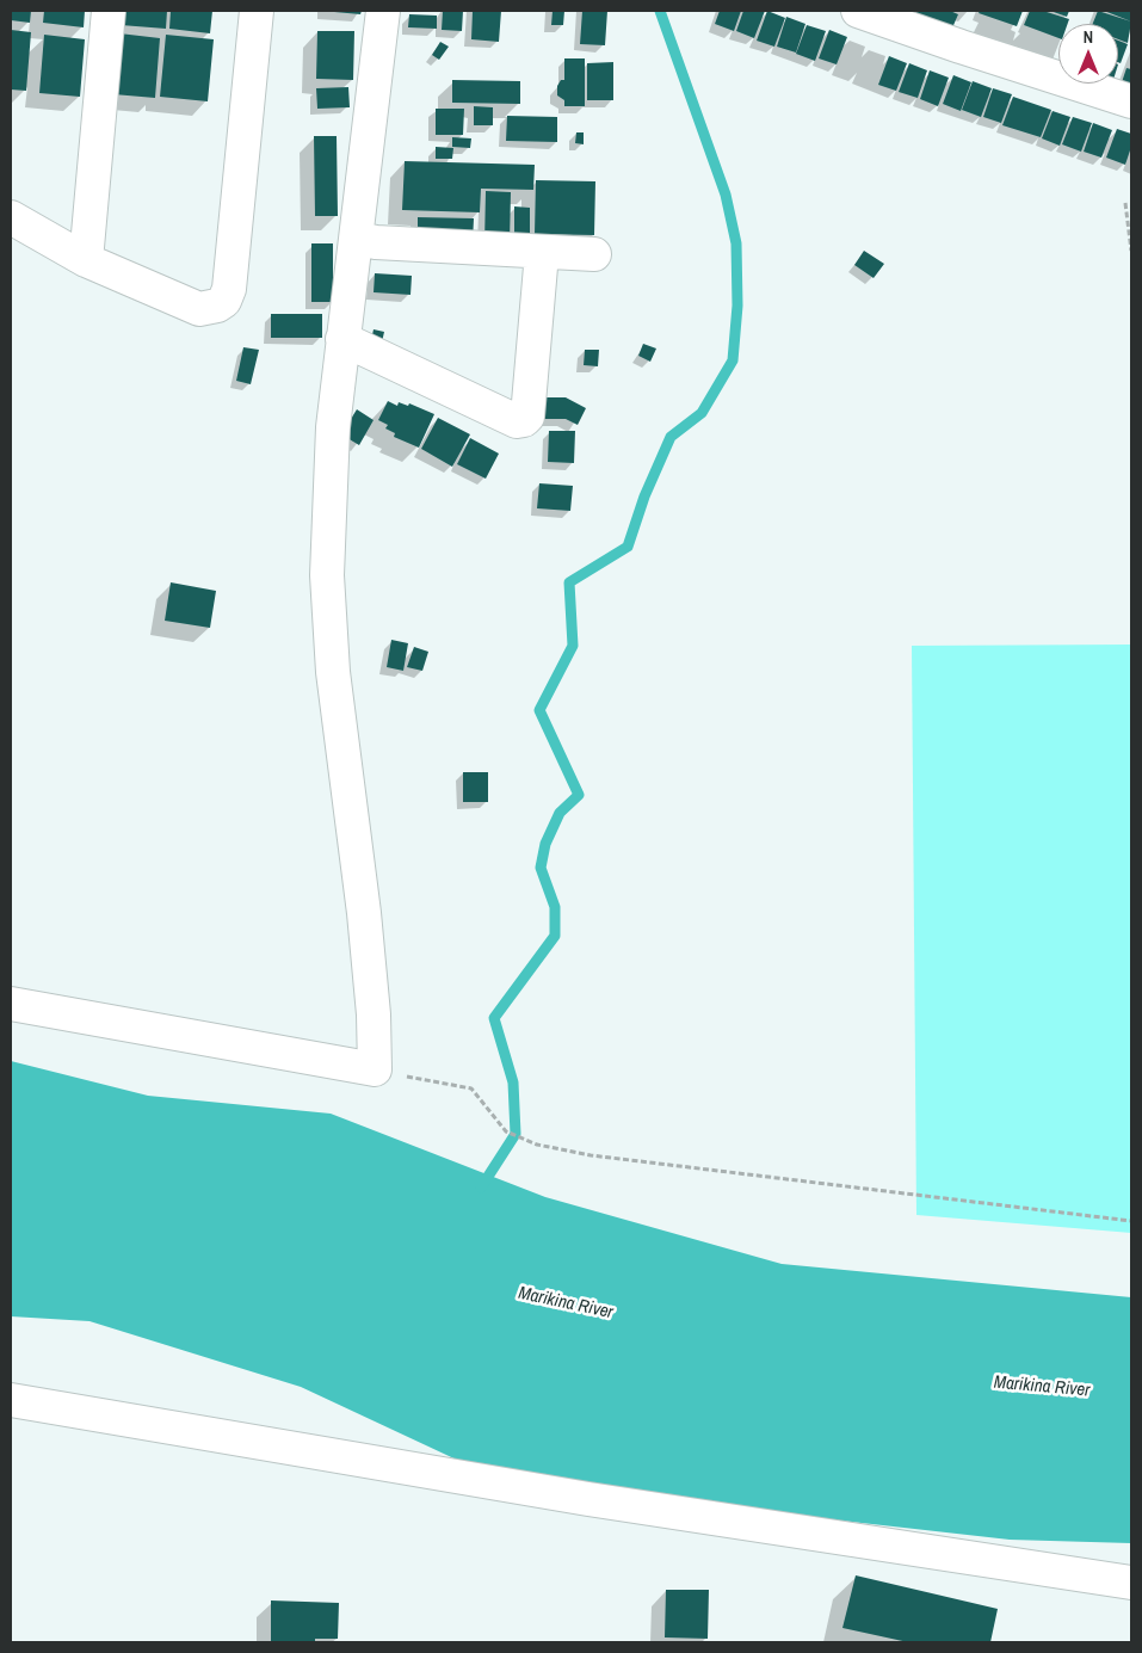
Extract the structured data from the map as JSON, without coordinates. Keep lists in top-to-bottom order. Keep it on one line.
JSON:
{"water":["Marikina River"],"north":"top"}
